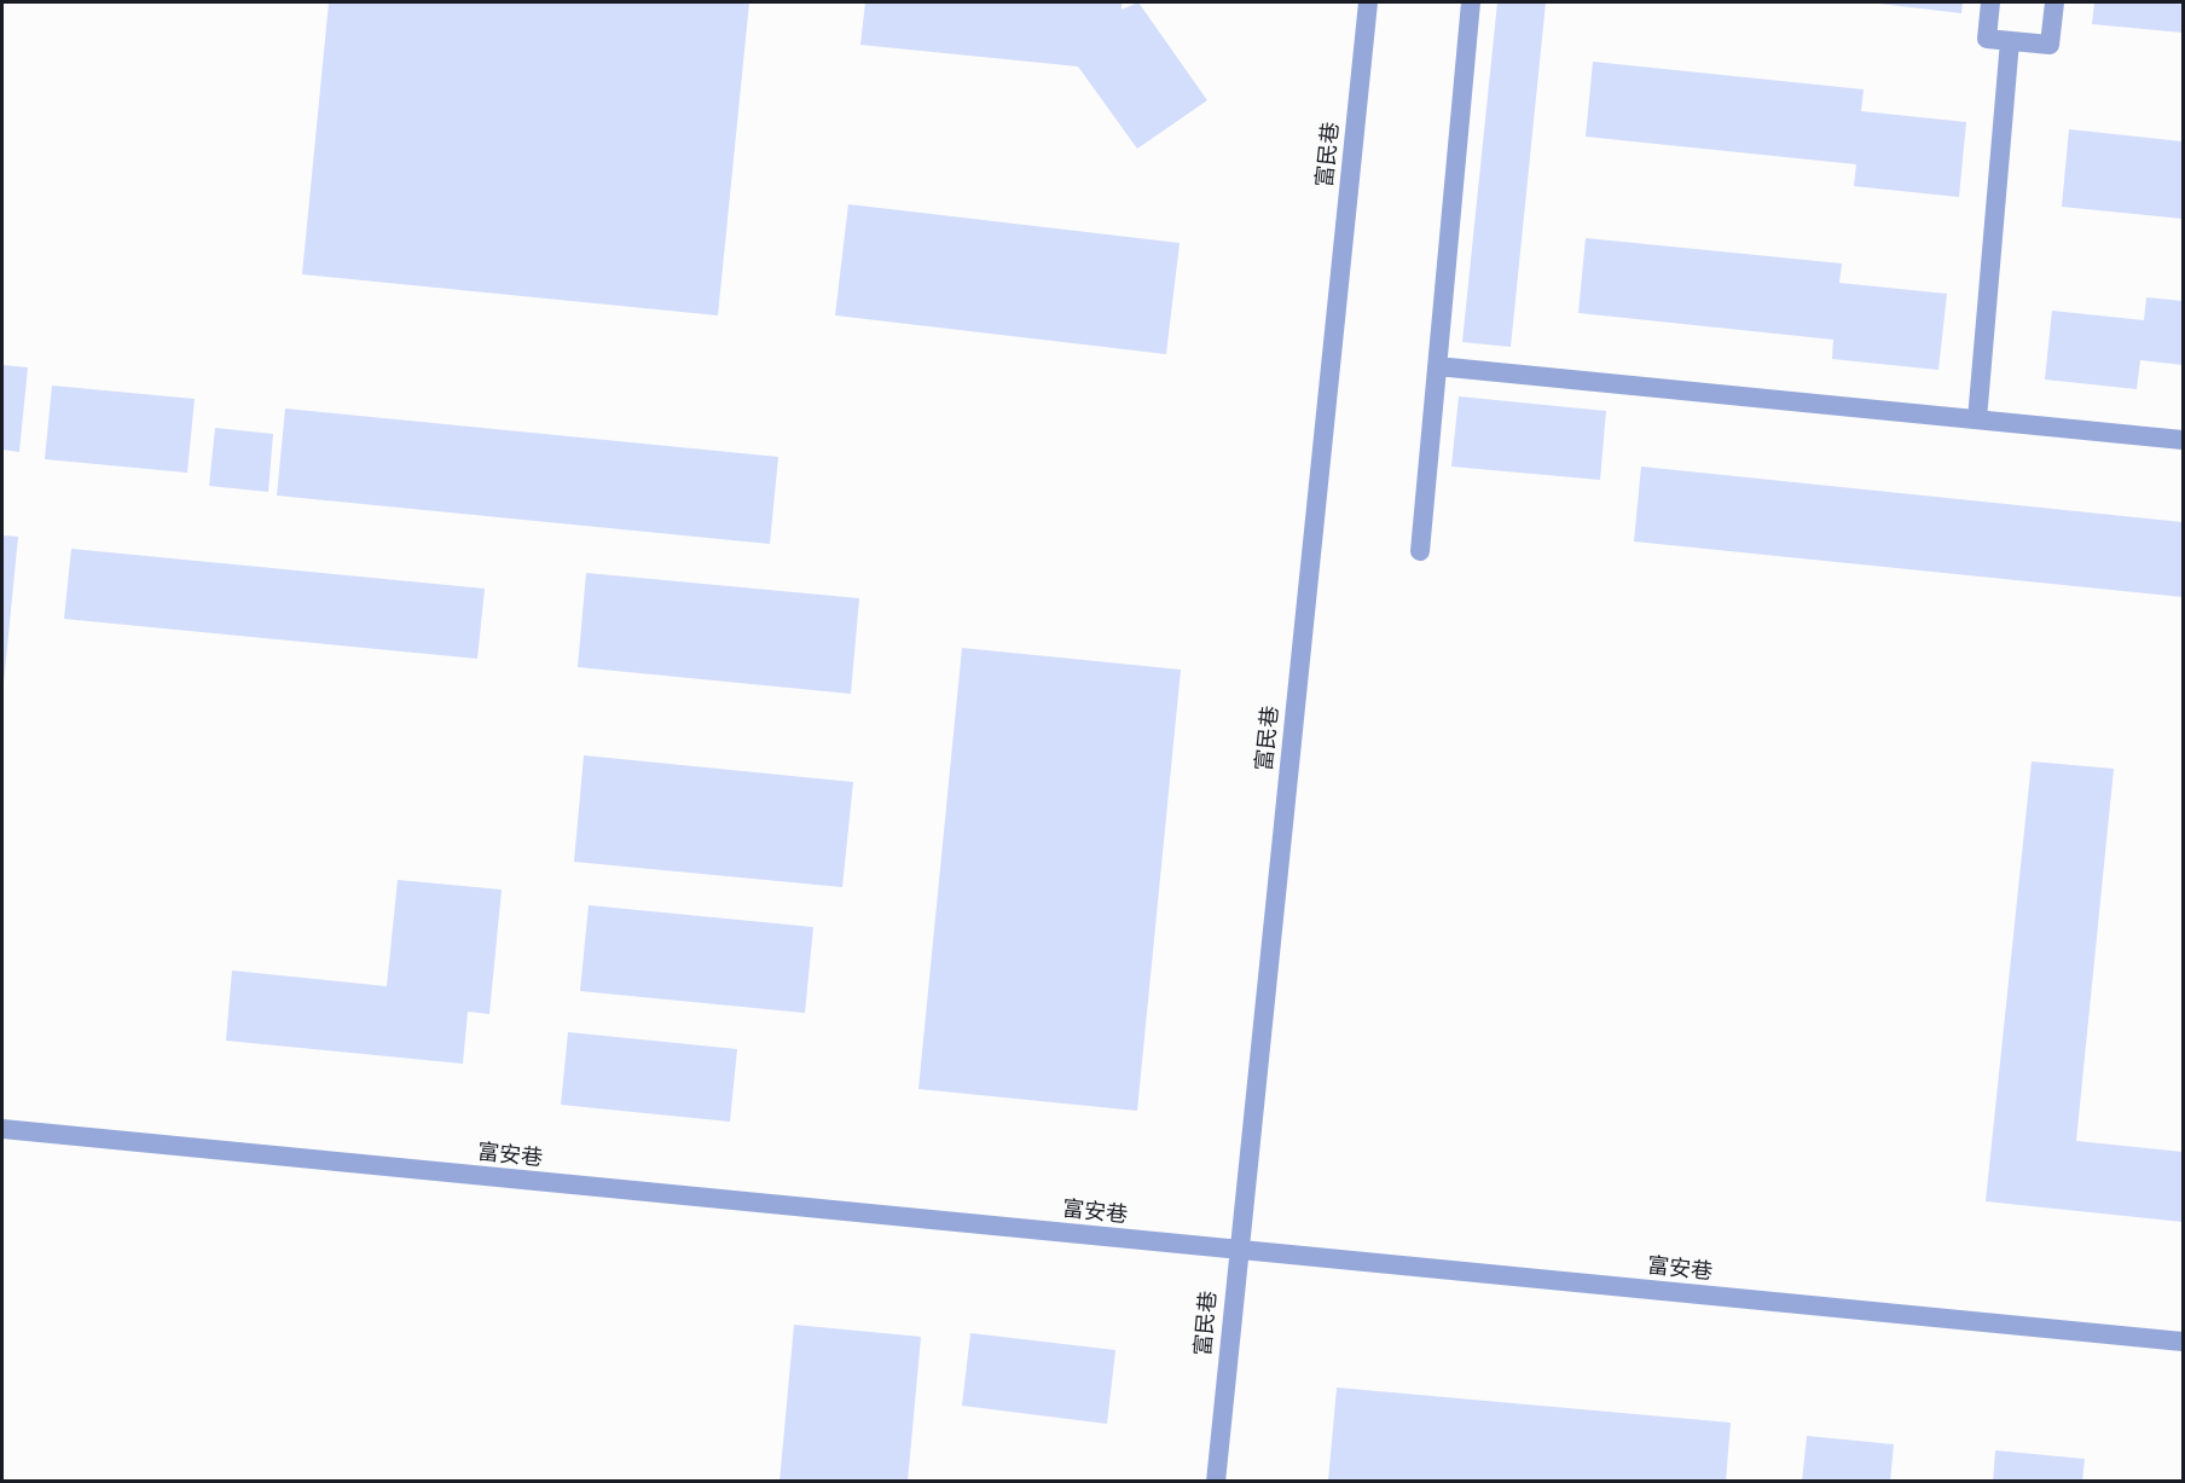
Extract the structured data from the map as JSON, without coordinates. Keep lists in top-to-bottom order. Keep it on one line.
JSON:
{"streets":{"street":["富民巷","富安巷"]},"crossings":[["富民巷","富安巷"]]}
